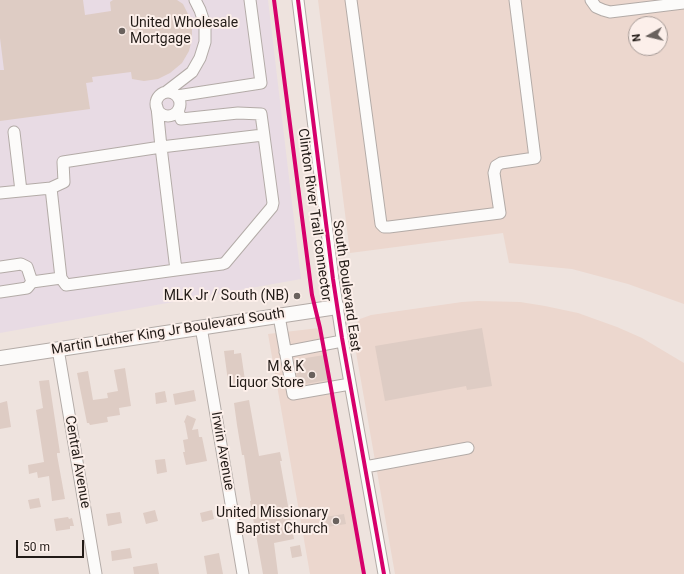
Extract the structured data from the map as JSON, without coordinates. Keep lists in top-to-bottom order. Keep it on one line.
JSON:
{"streets":{"main road":["Martin Luther King Jr Boulevard South"],"street":["South Boulevard East","Irwin Avenue","Central Avenue"],"cycle path":["Clinton River Trail connector"]},"crossings":[["South Boulevard East","Martin Luther King Jr Boulevard South"],["Martin Luther King Jr Boulevard South","Irwin Avenue"],["Martin Luther King Jr Boulevard South","Central Avenue"]],"places":["United Wholesale Mortgage","MLK Jr / South (NB)","M & K Liquor Store","United Missionary Baptist Church"],"scale_bar":"50 m","north":"left"}
